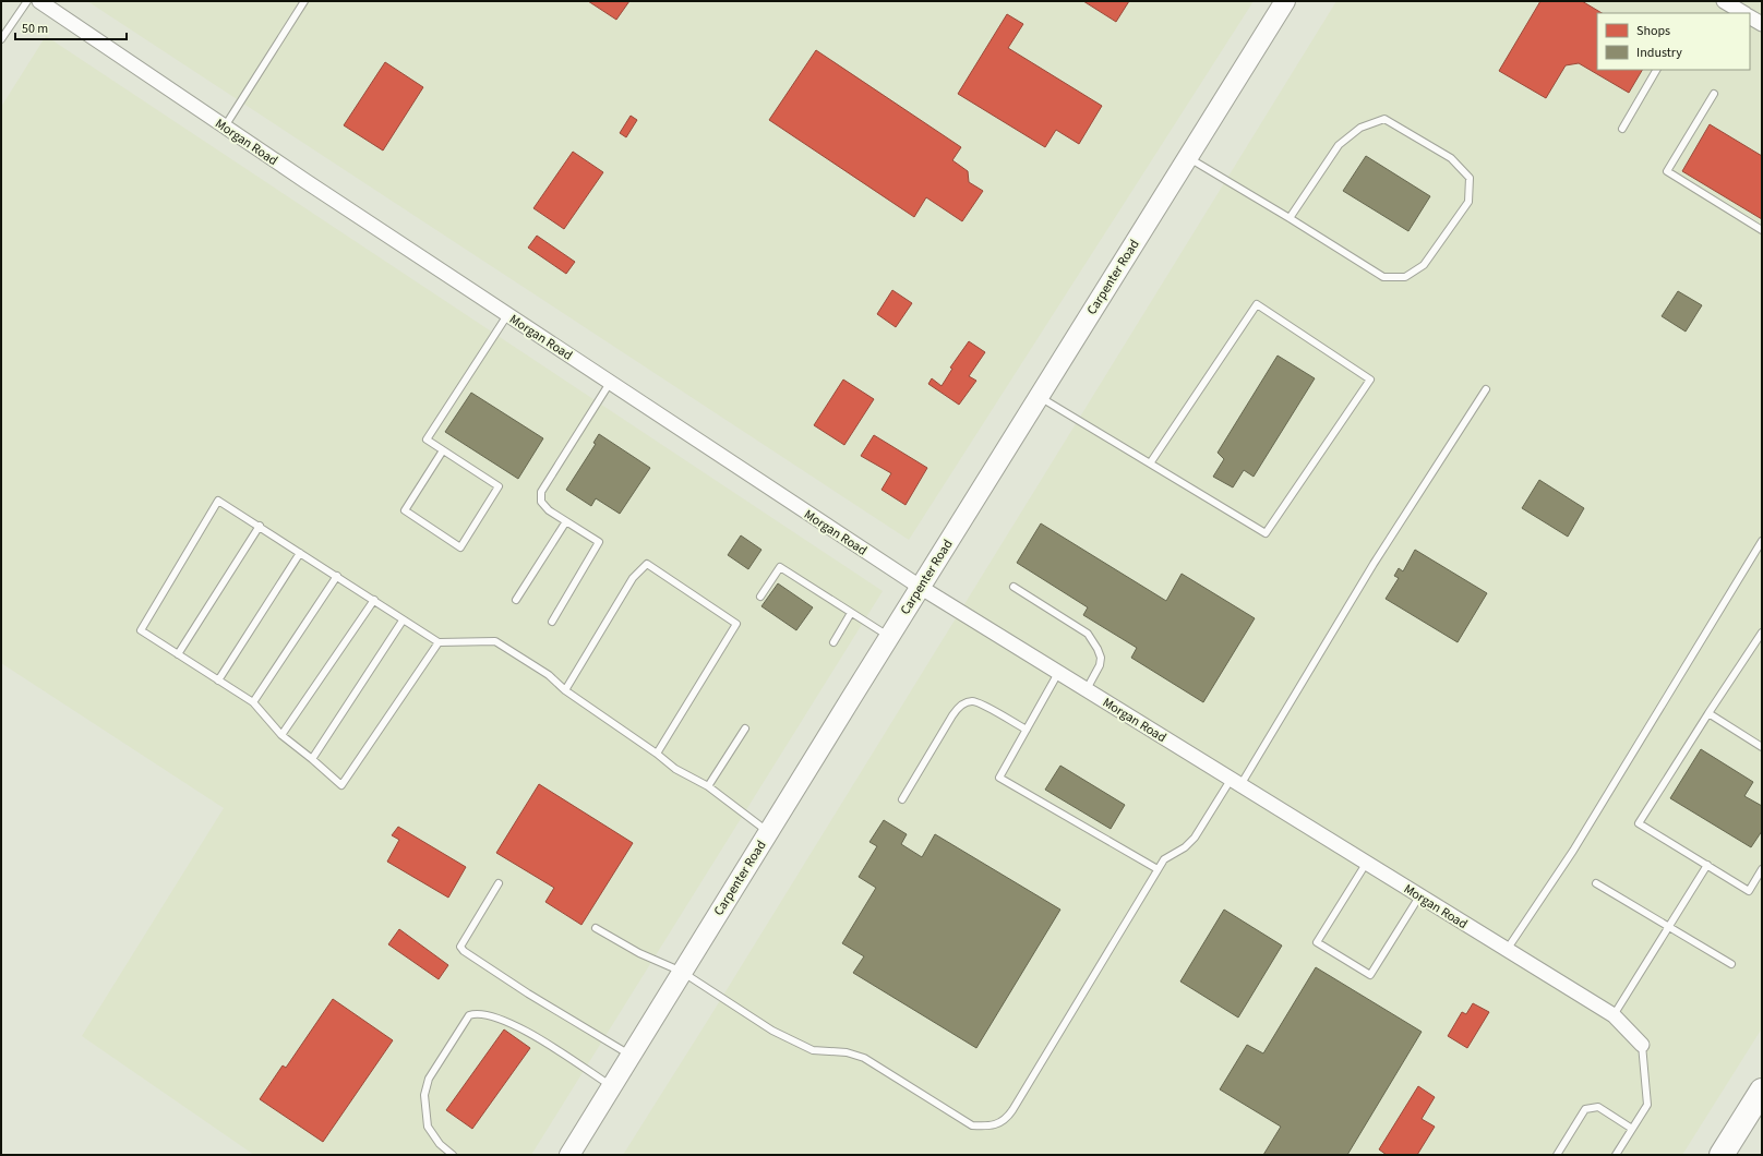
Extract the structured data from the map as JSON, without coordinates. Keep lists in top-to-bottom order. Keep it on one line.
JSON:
{"streets":{"main road":["Carpenter Road"],"street":["Morgan Road"]},"crossings":[["Morgan Road","Carpenter Road"]],"legend":["Shops","Industry"],"scale_bar":"50 m"}
